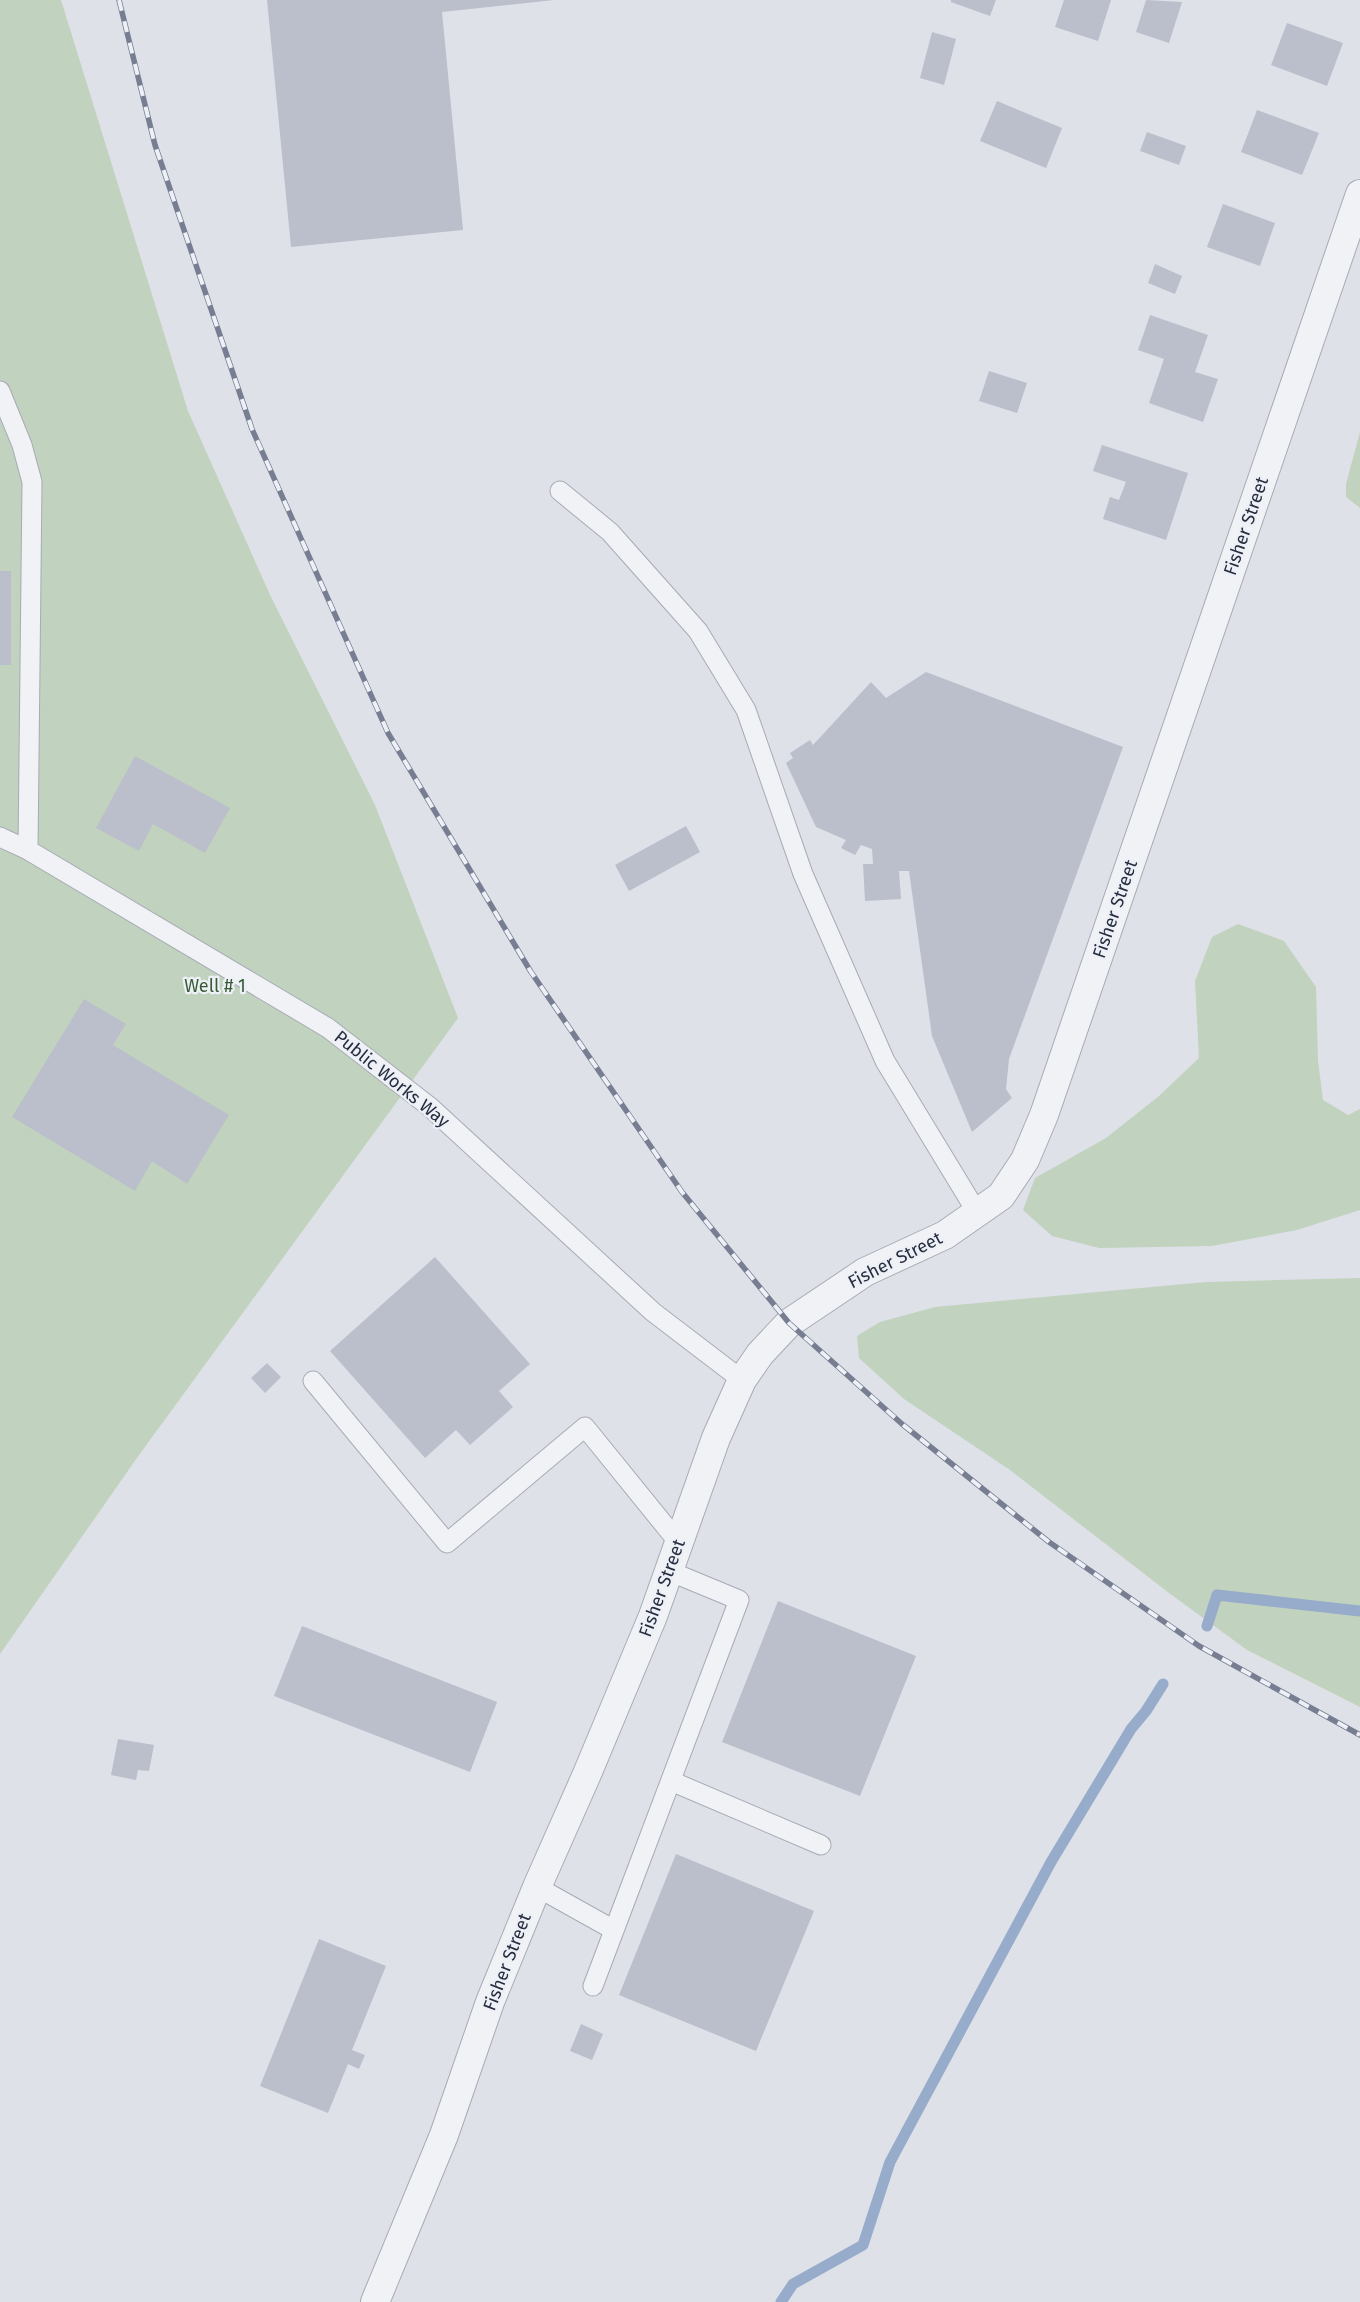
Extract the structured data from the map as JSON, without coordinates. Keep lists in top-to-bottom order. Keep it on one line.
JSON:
{"streets":{"street":["Fisher Street"],"lane":["Public Works Way"]},"crossings":[["Fisher Street","Public Works Way"]],"parks":["Well # 1"]}
